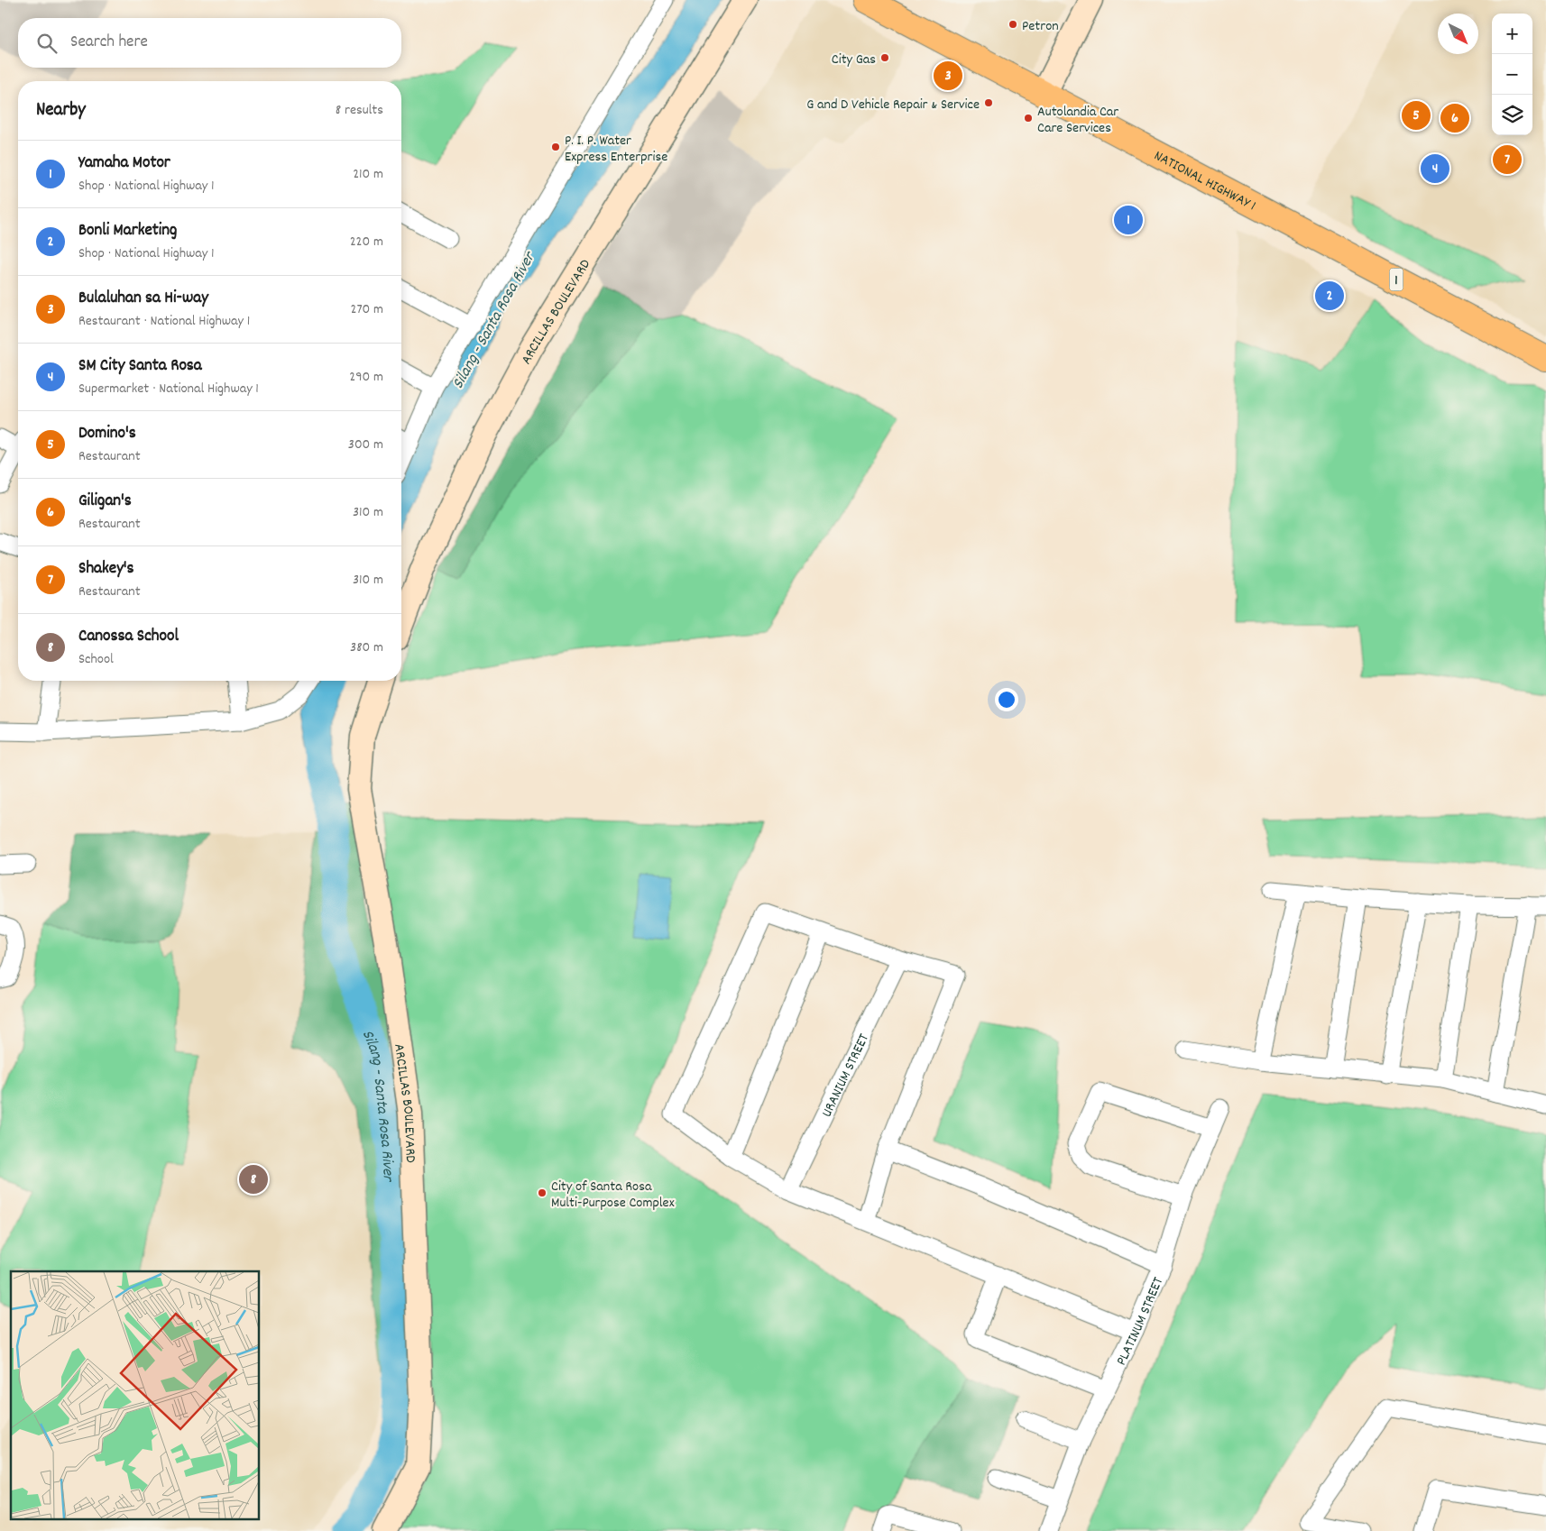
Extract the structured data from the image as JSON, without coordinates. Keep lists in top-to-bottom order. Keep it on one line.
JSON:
{"streets":{"highway":["NATIONAL HIGHWAY 1","1"],"main road":["ARCILLAS BOULEVARD"],"street":["URANIUM STREET","PLATINUM STREET"]},"water":["Silang - Santa Rosa River"],"places":["Petron","City Gas","G and D Vehicle Repair & Service","Autolandia Car Care Services","P. I. P. Water Express Enterprise","City of Santa Rosa Multi-Purpose Complex"],"north":"bottom right","page":{"map_buttons":["+","−"],"search":"Search here","pins":["3","5","6","7","4","1","2","8"],"heading":["Nearby","8 results"],"list":[{"mark":"1","name":"Yamaha Motor","note":"Shop · National Highway 1","value":"210 m"},{"mark":"2","name":"Bonli Marketing","note":"Shop · National Highway 1","value":"220 m"},{"mark":"3","name":"Bulaluhan sa Hi-way","note":"Restaurant · National Highway 1","value":"270 m"},{"mark":"4","name":"SM City Santa Rosa","note":"Supermarket · National Highway 1","value":"290 m"},{"mark":"5","name":"Domino's","note":"Restaurant","value":"300 m"},{"mark":"6","name":"Giligan's","note":"Restaurant","value":"310 m"},{"mark":"7","name":"Shakey's","note":"Restaurant","value":"310 m"},{"mark":"8","name":"Canossa School","note":"School","value":"380 m"}]}}
